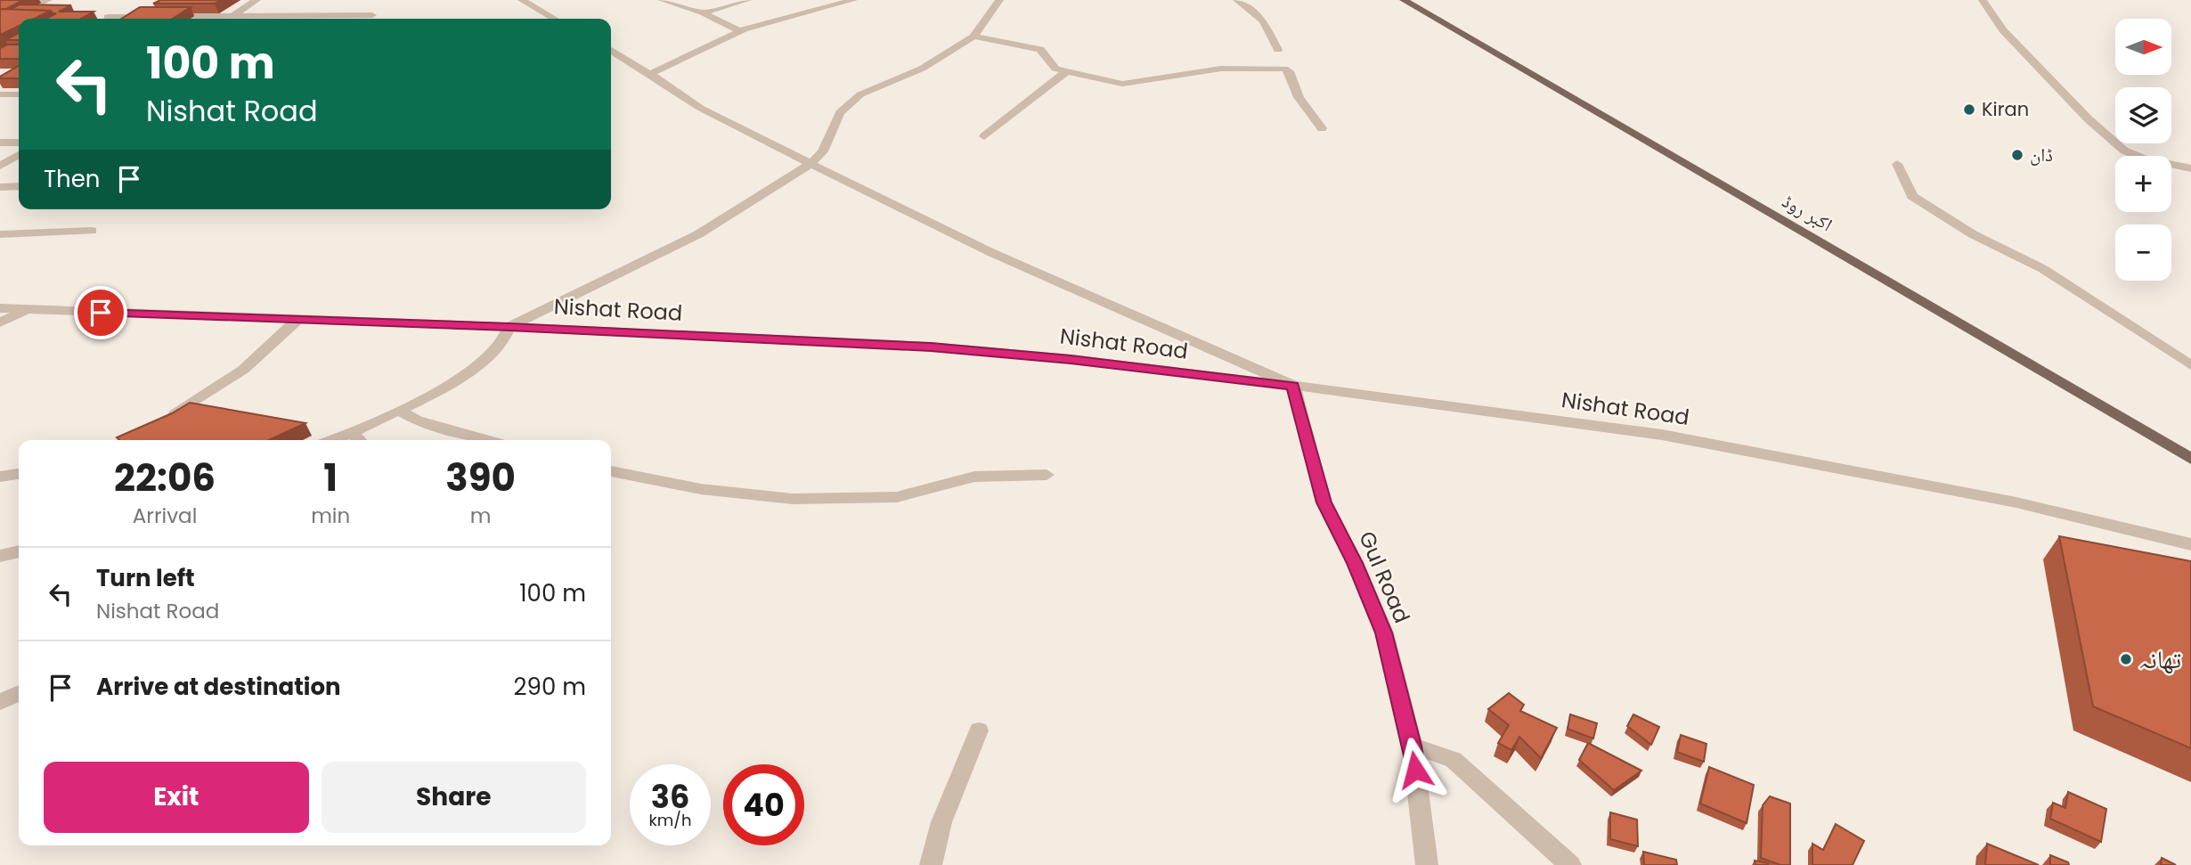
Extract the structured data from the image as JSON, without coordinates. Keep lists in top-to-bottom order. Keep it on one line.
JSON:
{"streets":{"main road":["اکبر روڈ"],"street":["Nishat Road","Gul Road"]},"crossings":[["Nishat Road","Gul Road"]],"places":["Kiran","ڈان","تھانہ"],"north":"right","page":{"map_buttons":["+","−"],"turn":["100 m","Nishat Road"],"then":"Then","eta":["22:06","Arrival","1","min","390","m"],"list":[{"name":"Turn left","note":"Nishat Road","value":"100 m"},{"name":"Arrive at destination","value":"290 m"}],"buttons":["Exit","Share"],"speed":"36 km/h","limit":"40"}}
